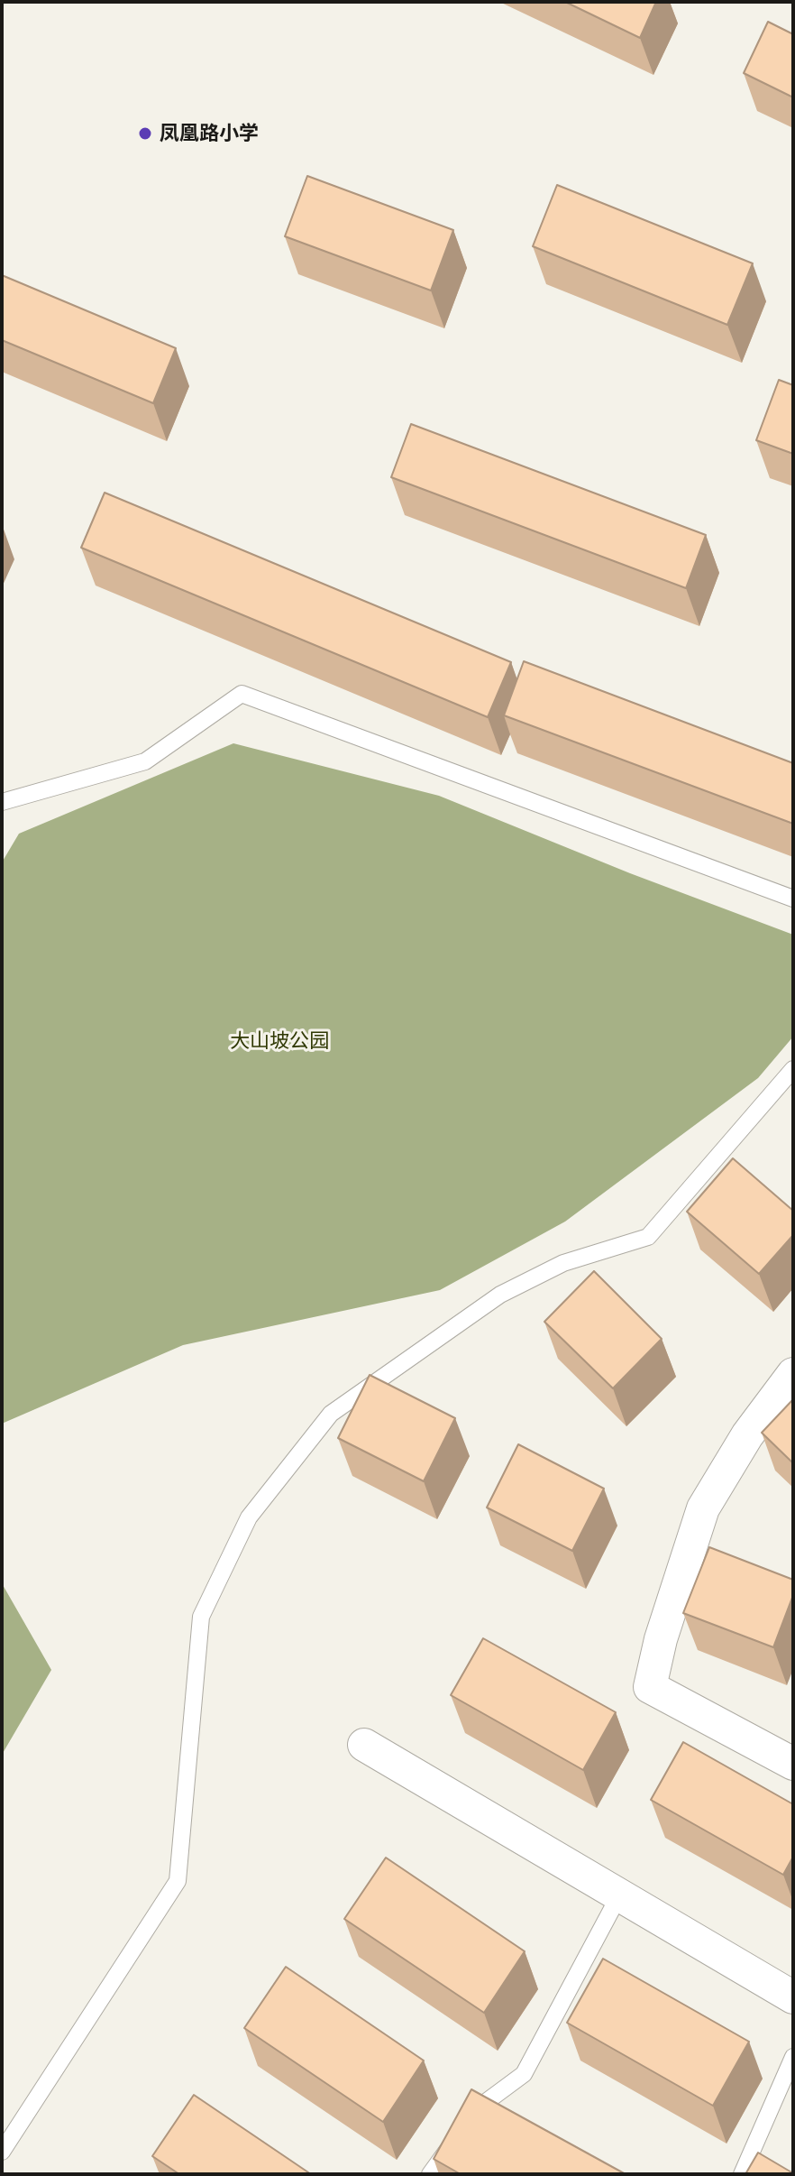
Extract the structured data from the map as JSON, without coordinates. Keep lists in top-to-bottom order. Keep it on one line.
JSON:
{"parks":["大山坡公园"],"places":["凤凰路小学"]}
